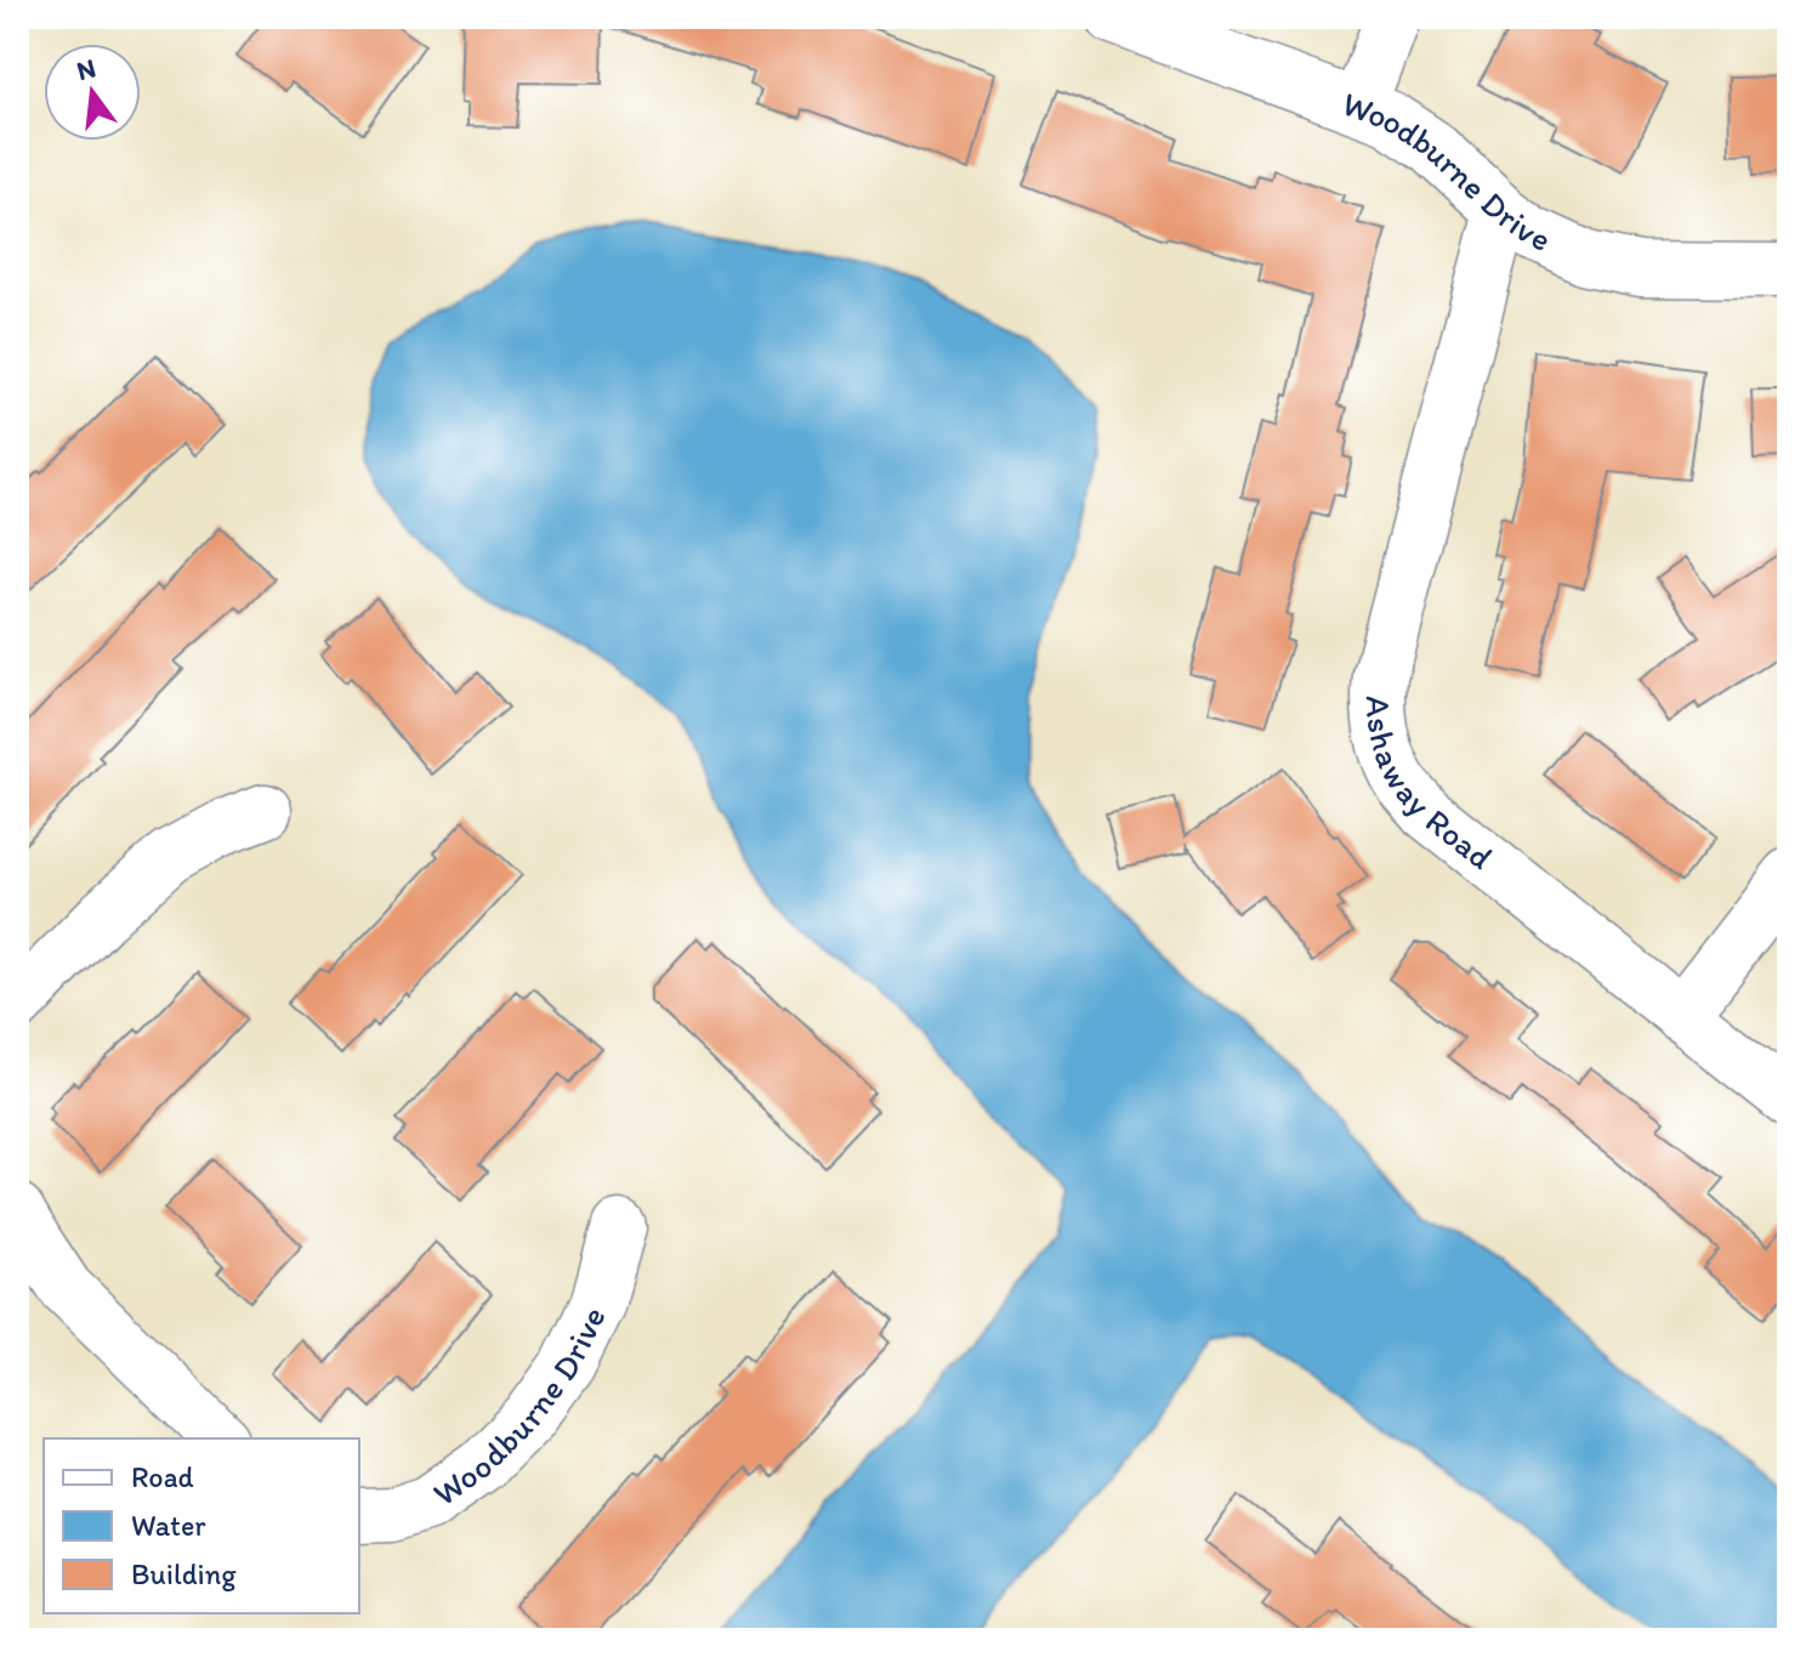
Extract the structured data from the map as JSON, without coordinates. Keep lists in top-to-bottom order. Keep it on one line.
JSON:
{"streets":{"street":["Woodburne Drive","Ashaway Road"]},"crossings":[["Woodburne Drive","Ashaway Road"]],"legend":["Road","Water","Building"],"north":"top"}
